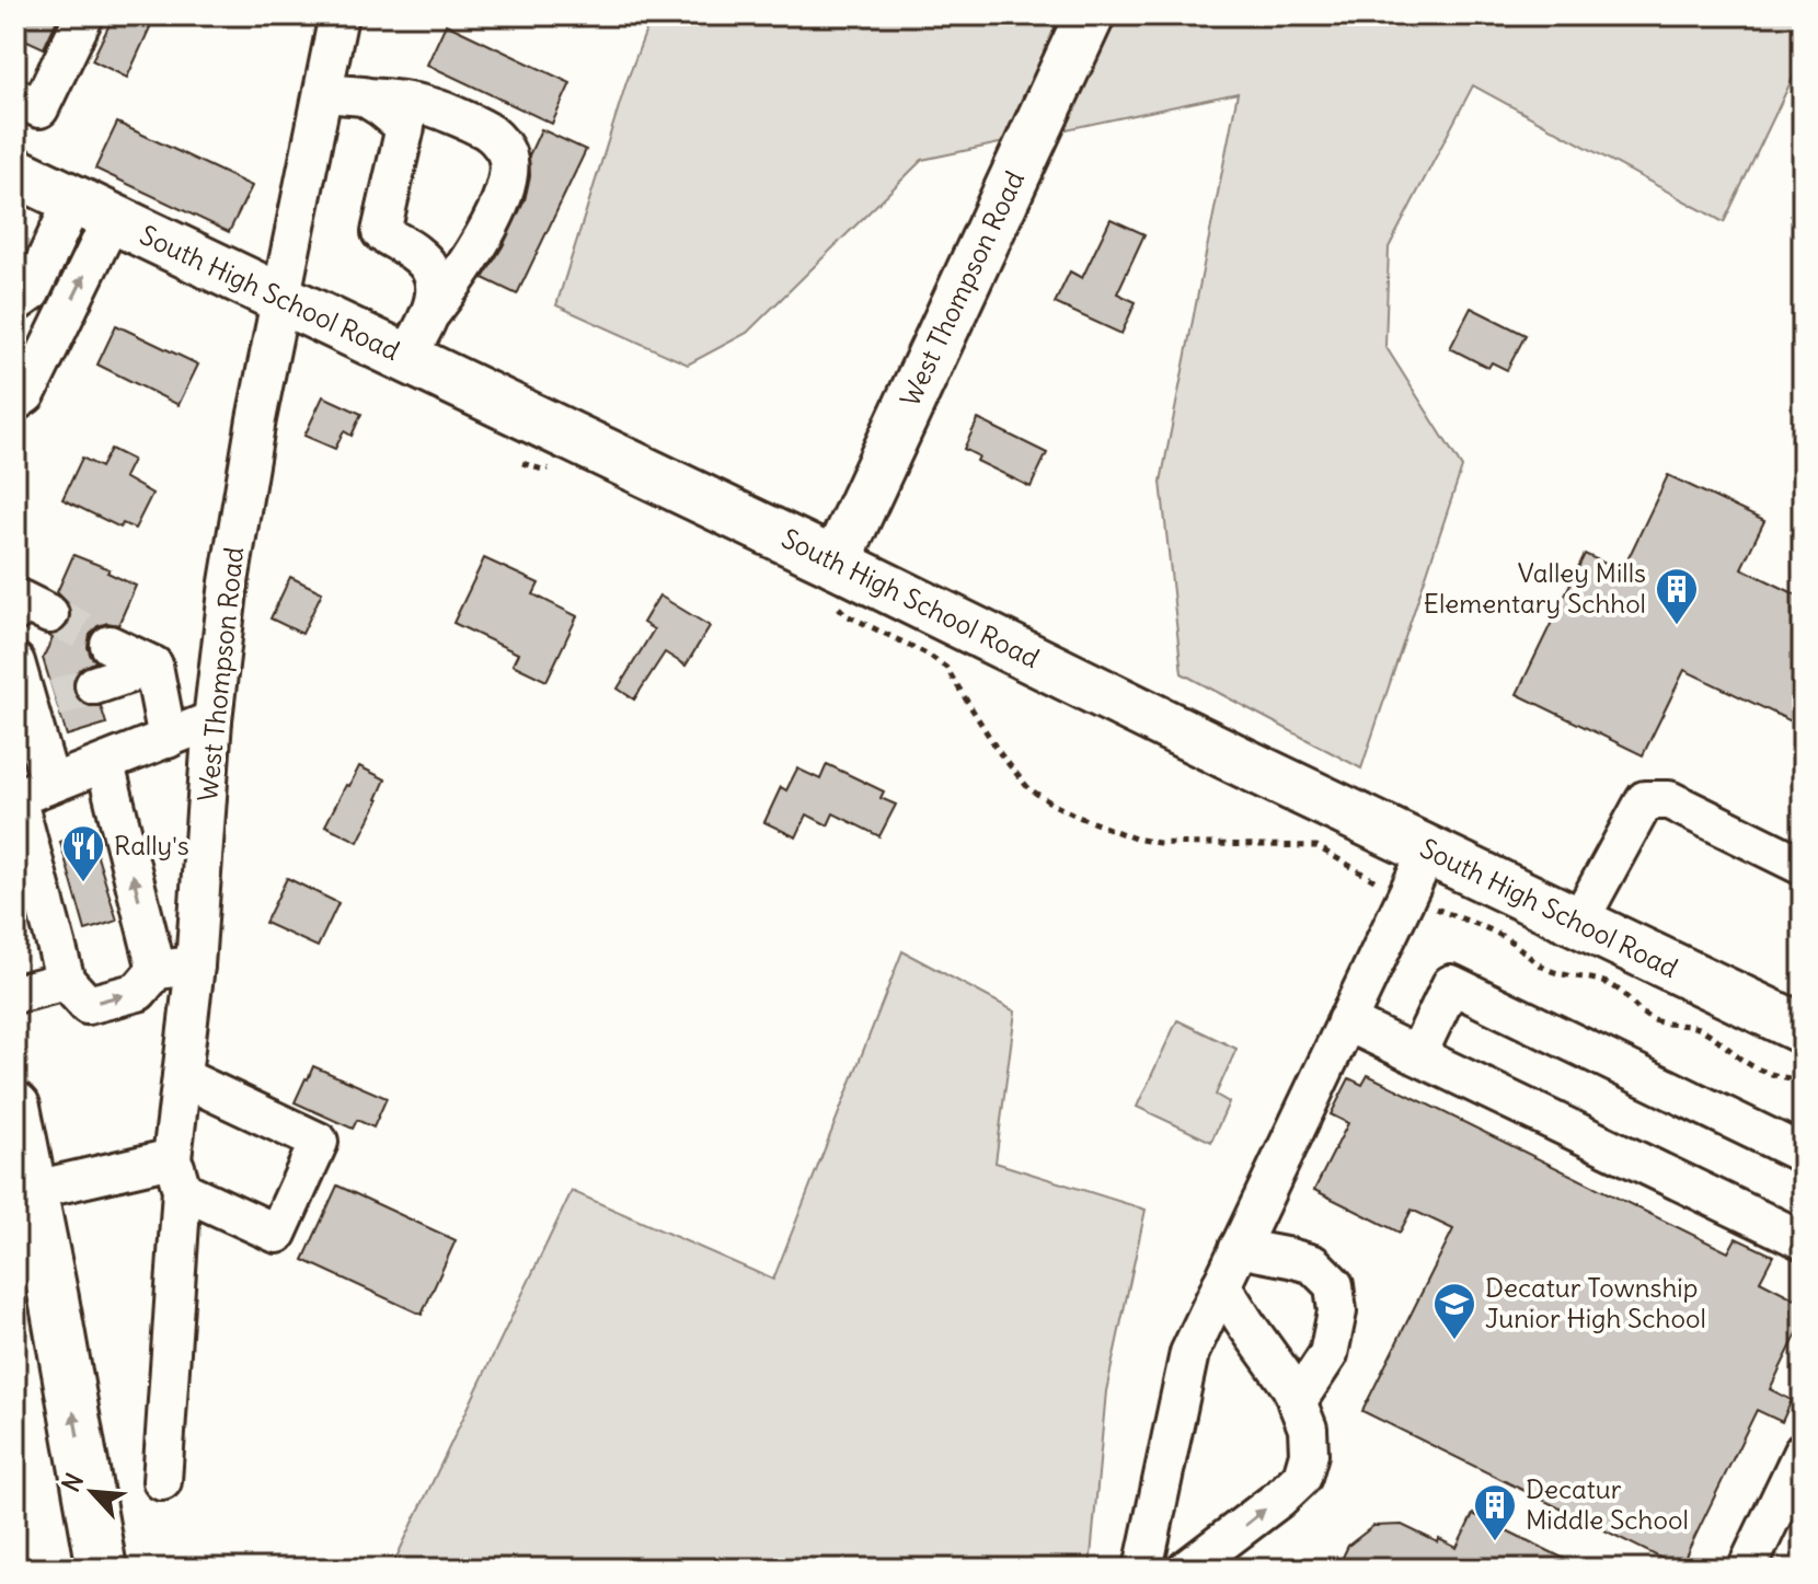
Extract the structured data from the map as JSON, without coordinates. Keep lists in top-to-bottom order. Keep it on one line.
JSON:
{"streets":{"main road":["West Thompson Road","South High School Road"]},"crossings":[["West Thompson Road","South High School Road"]],"places":{"building":["Valley Mills Elementary Schhol","Decatur Middle School"],"restaurant":["Rally's"],"school or university":["Decatur Township Junior High School"]},"north":"top left"}
